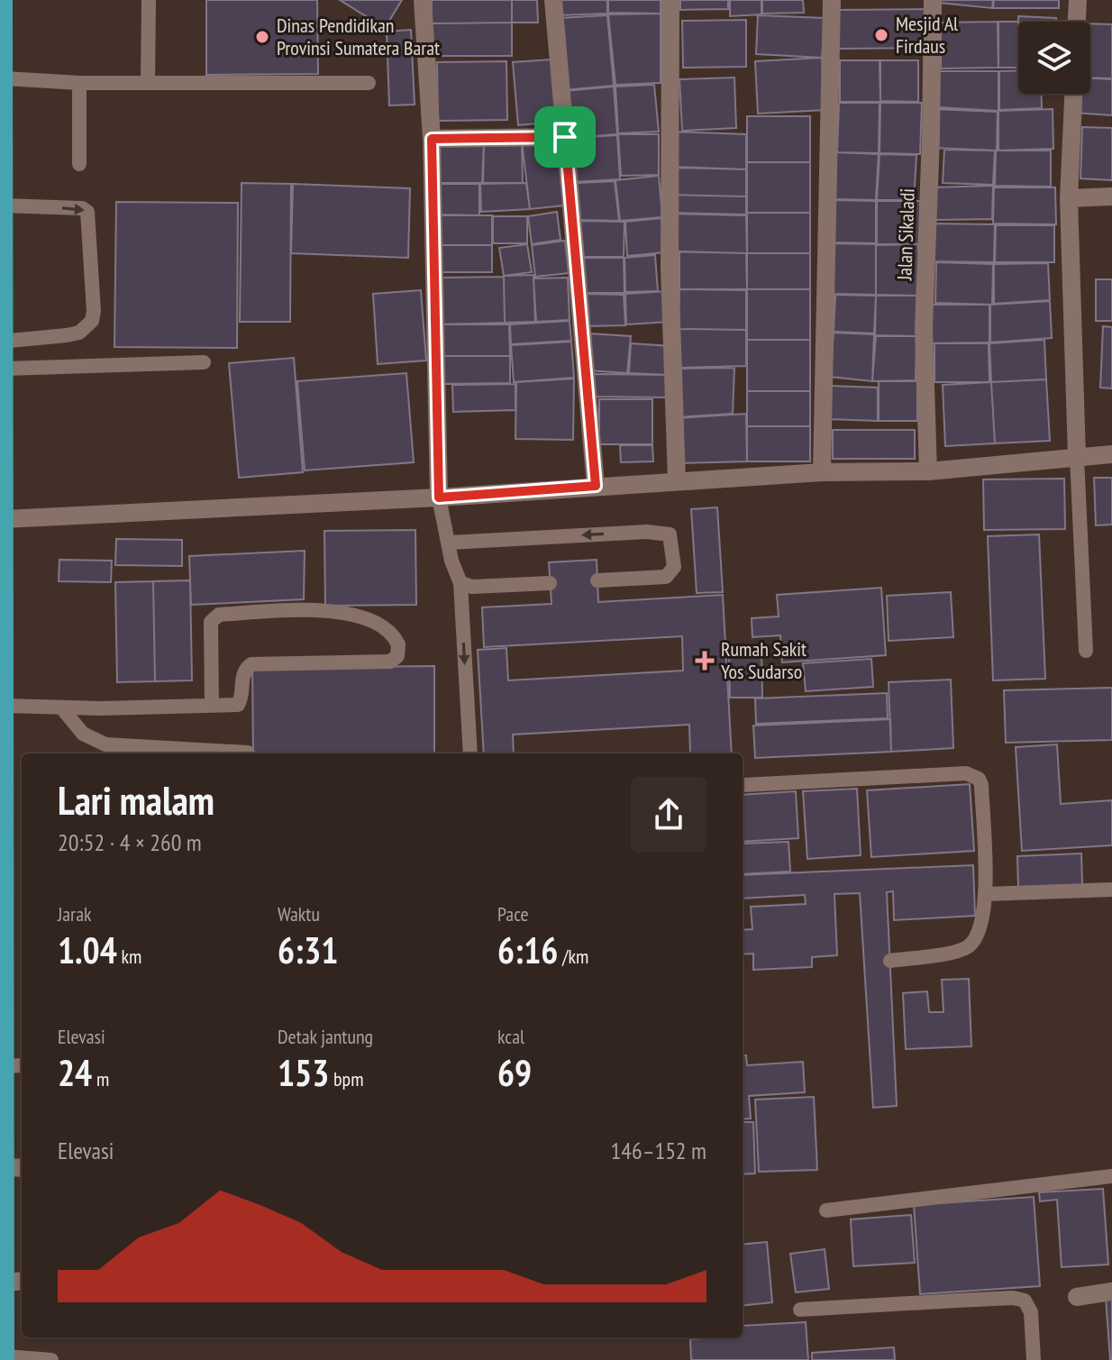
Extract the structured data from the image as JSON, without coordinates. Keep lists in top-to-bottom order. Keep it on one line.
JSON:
{"streets":{"street":["Jalan Sikaladi"]},"places":{"other":["Mesjid Al Firdaus","Dinas Pendidikan Provinsi Sumatera Barat"],"health":["Rumah Sakit Yos Sudarso"]},"page":{"heading":["Lari malam","20:52 · 4 × 260 m"],"stats":[["Jarak","1.04 km"],["Waktu","6:31"],["Pace","6:16 /km"],["Elevasi","24 m"],["Detak jantung","153 bpm"],["kcal","69"]],"chart":["Elevasi","146–152 m"]}}
